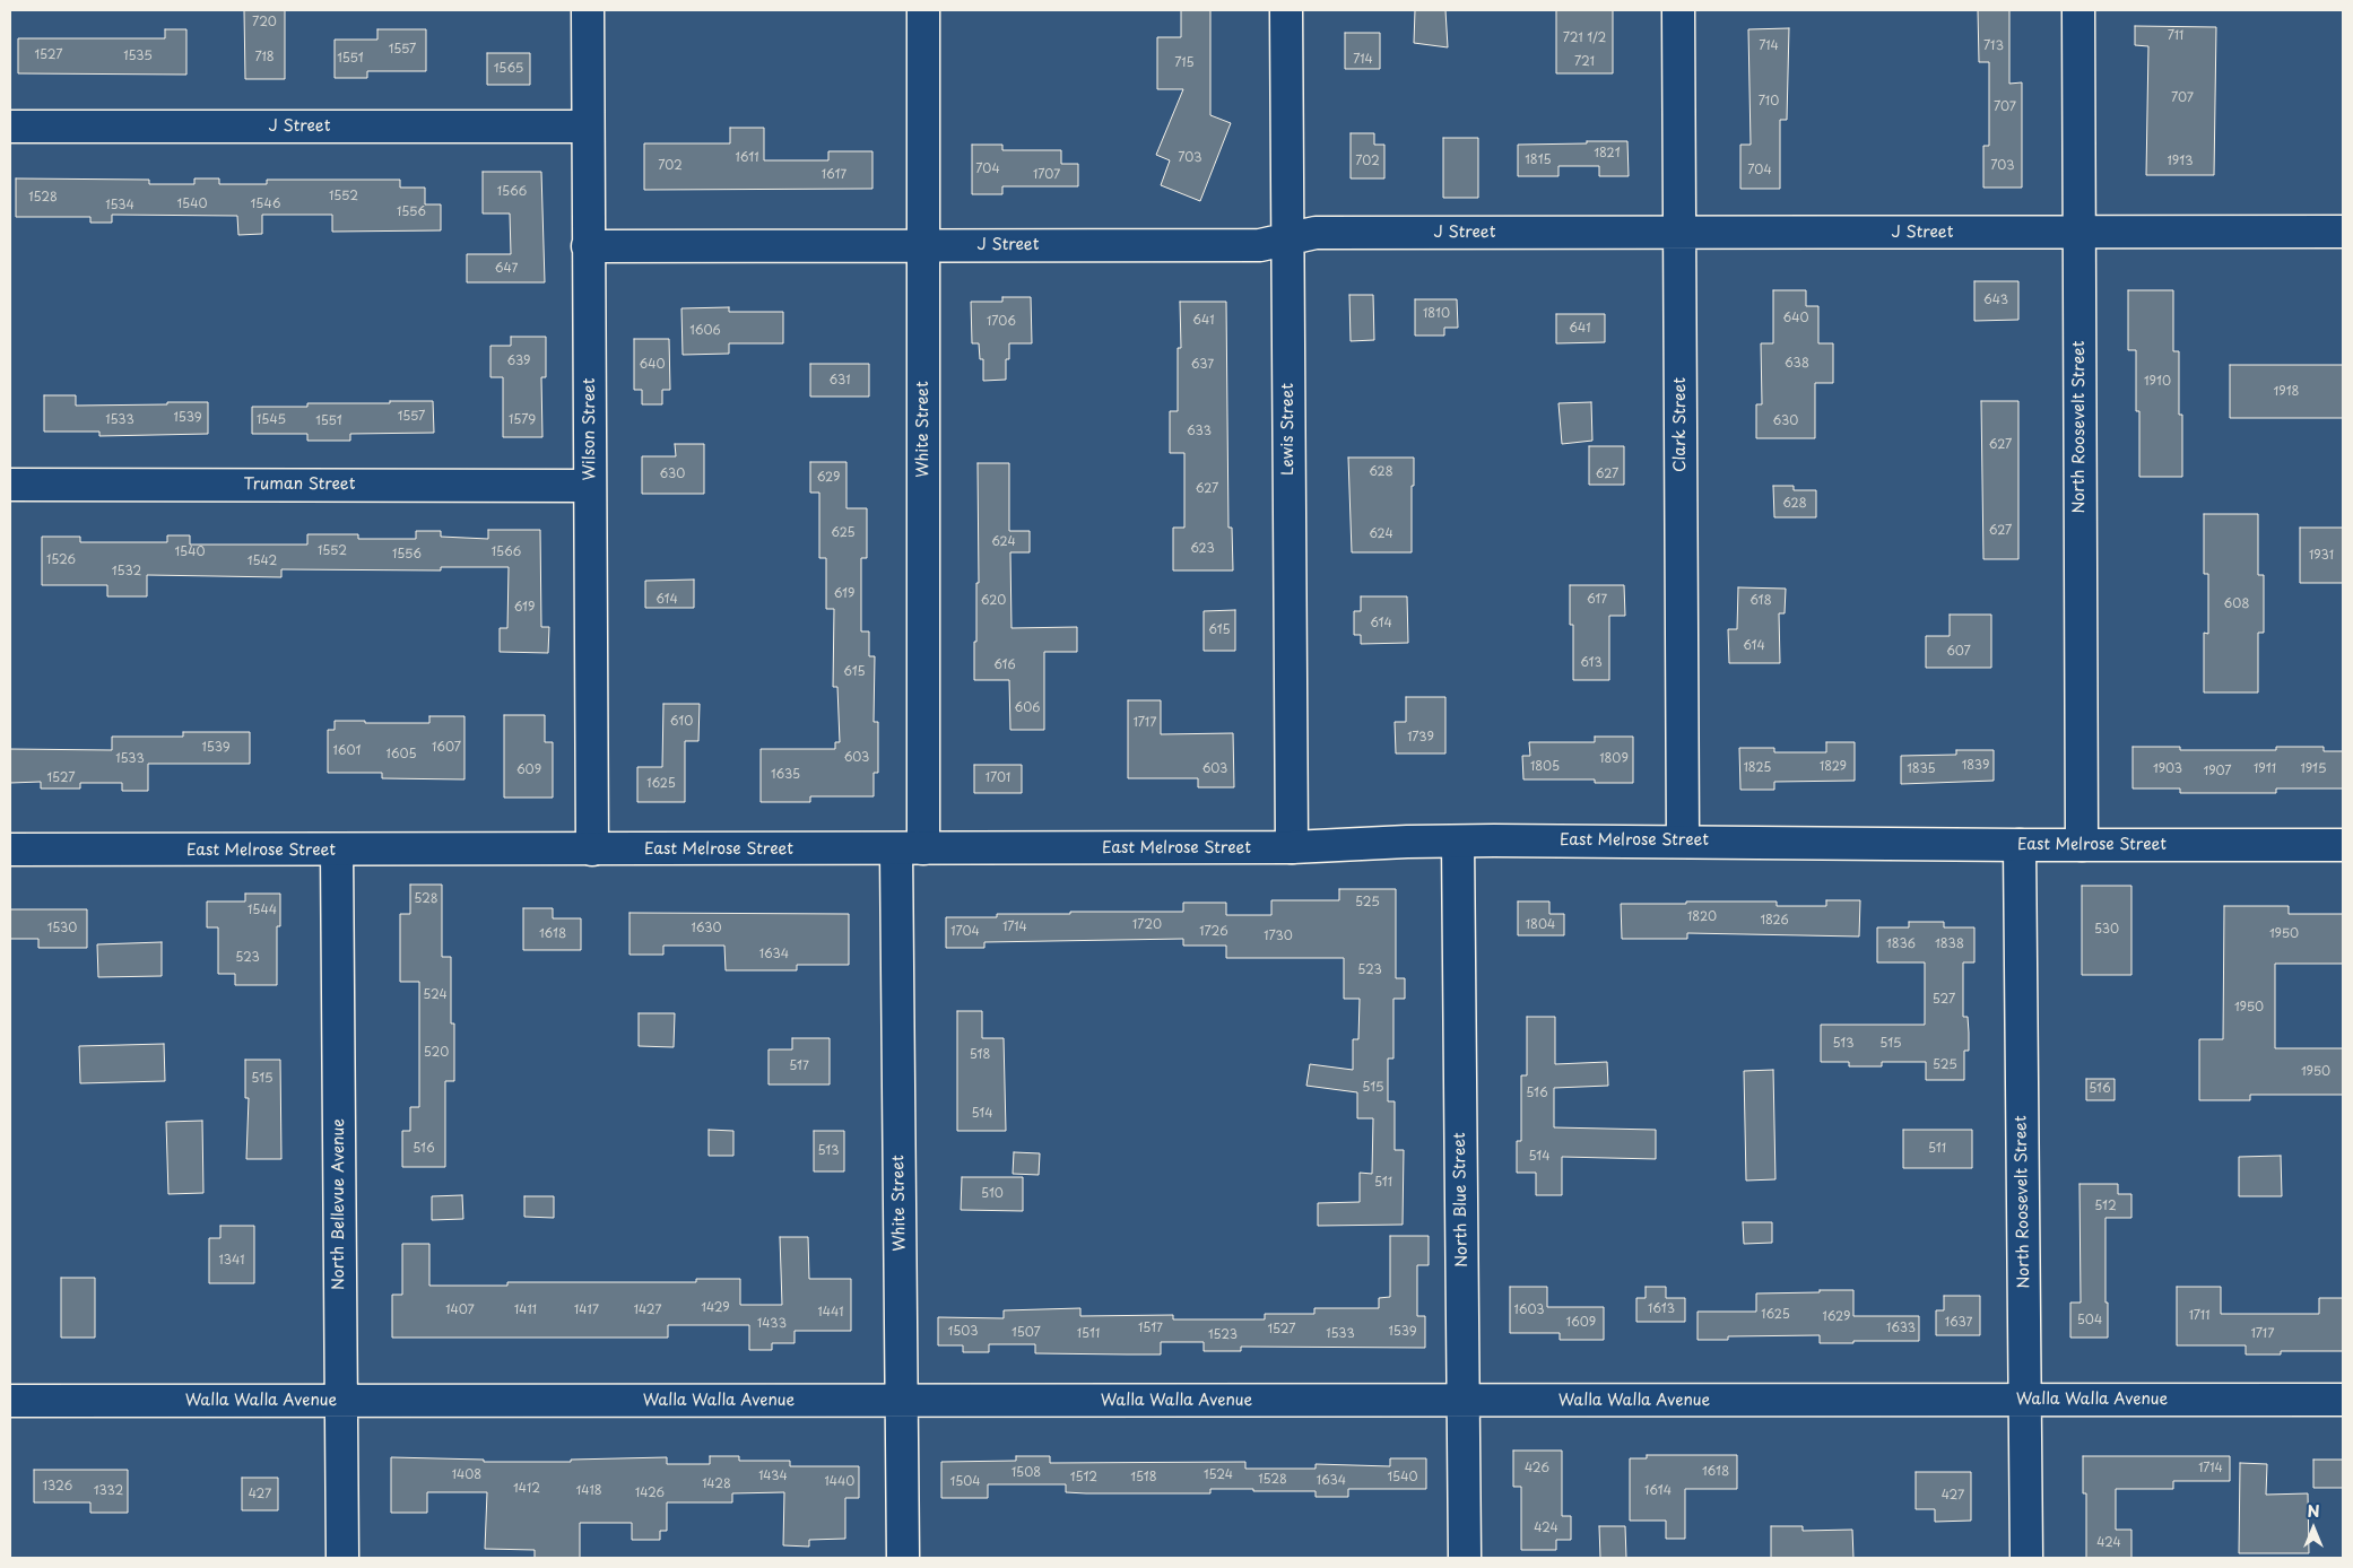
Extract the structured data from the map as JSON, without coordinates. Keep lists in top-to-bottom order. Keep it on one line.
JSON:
{"streets":{"street":["J Street","Clark Street","North Roosevelt Street","Wilson Street","White Street","Lewis Street","Truman Street","East Melrose Street","North Blue Street","North Bellevue Avenue","Walla Walla Avenue"]},"crossings":[["J Street","Clark Street"],["J Street","North Roosevelt Street"],["J Street","Wilson Street"],["J Street","White Street"],["J Street","Lewis Street"],["Clark Street","East Melrose Street"],["North Roosevelt Street","East Melrose Street"],["North Roosevelt Street","Walla Walla Avenue"],["Wilson Street","Truman Street"],["Wilson Street","East Melrose Street"],["White Street","East Melrose Street"],["White Street","Walla Walla Avenue"],["Lewis Street","East Melrose Street"],["East Melrose Street","North Blue Street"],["East Melrose Street","North Bellevue Avenue"],["North Blue Street","Walla Walla Avenue"],["North Bellevue Avenue","Walla Walla Avenue"]],"house_numbers":["720","711","721 1/2","714","713","1557","1527","1535","718","1551","714","721","715","1565","707","710","707","1821","1611","703","1815","702","1913","702","703","704","704","1617","1707","1566","1552","1528","1540","1546","1534","1556","647","643","1810","640","641","1706","641","1606","639","638","640","637","631","1910","1918","1557","1539","1533","1545","1579","1551","630","633","627","628","630","627","629","627","628","627","625","624","624","623","1552","1540","1566","1556","1931","1526","1542","1532","619","614","617","620","618","608","619","614","615","614","607","613","616","615","606","610","1717","1739","1539","1607","1601","1605","603","1533","1809","1839","1805","1829","1825","603","1835","1903","1911","1915","609","1907","1635","1527","1701","1625","528","525","1544","1820","1826","1720","1804","1714","1530","1630","530","1704","1726","1618","1950","1730","1836","1838","1634","523","523","524","527","1950","513","515","520","518","525","517","1950","515","515","516","516","514","516","511","513","514","511","510","512","1341","1429","1613","1407","1411","1417","1427","1603","1441","1625","1711","1629","504","1609","1637","1433","1517","1633","1527","1503","1539","1507","1511","1533","1717","1523","426","1714","1618","1508","1408","1524","1434","1512","1518","1540","1528","1634","1440","1504","1428","1326","1412","1332","1418","1614","1426","427","427","424","424"],"north":"top"}
